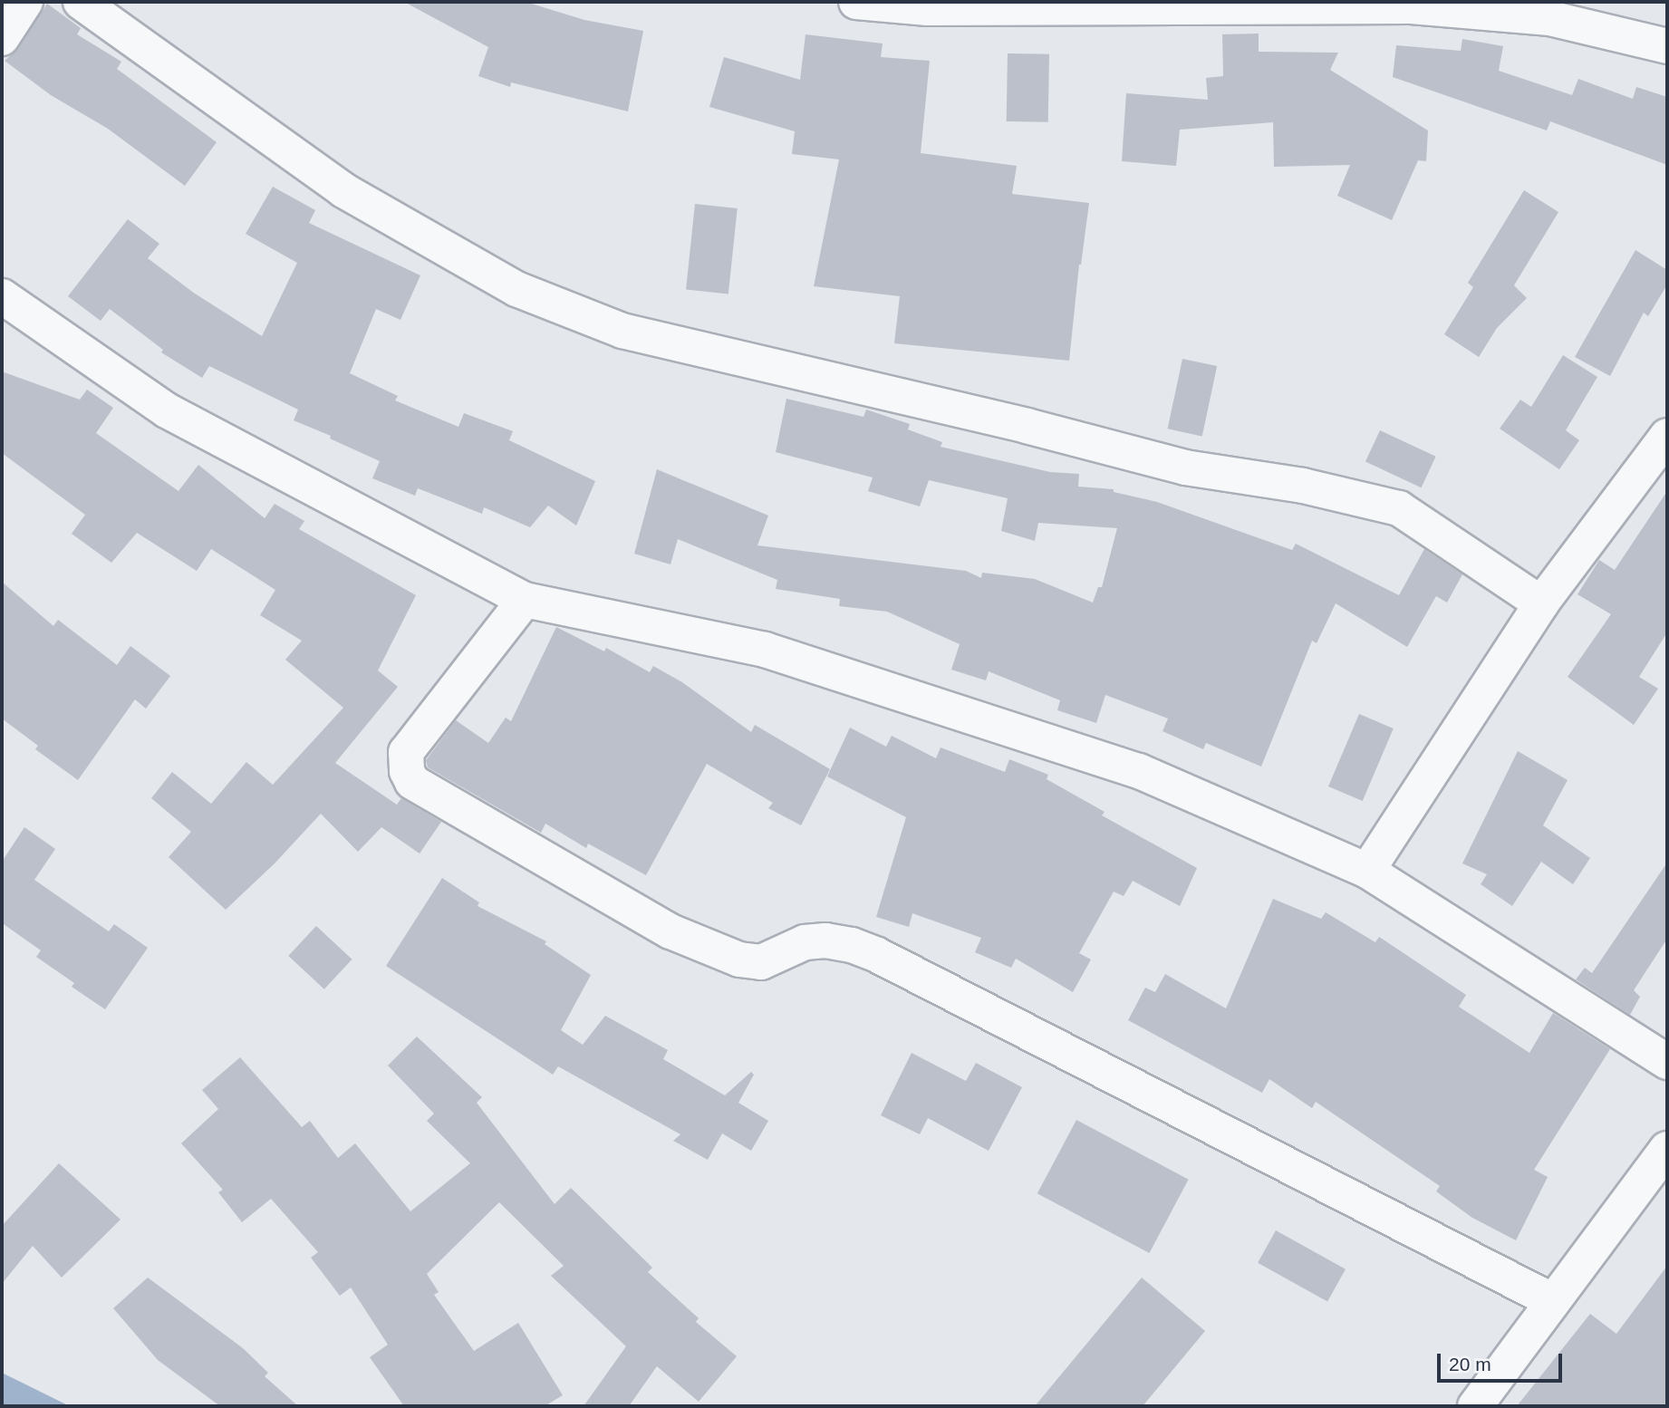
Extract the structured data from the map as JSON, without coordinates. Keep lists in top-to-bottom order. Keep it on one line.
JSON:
{"scale_bar":"20 m"}
